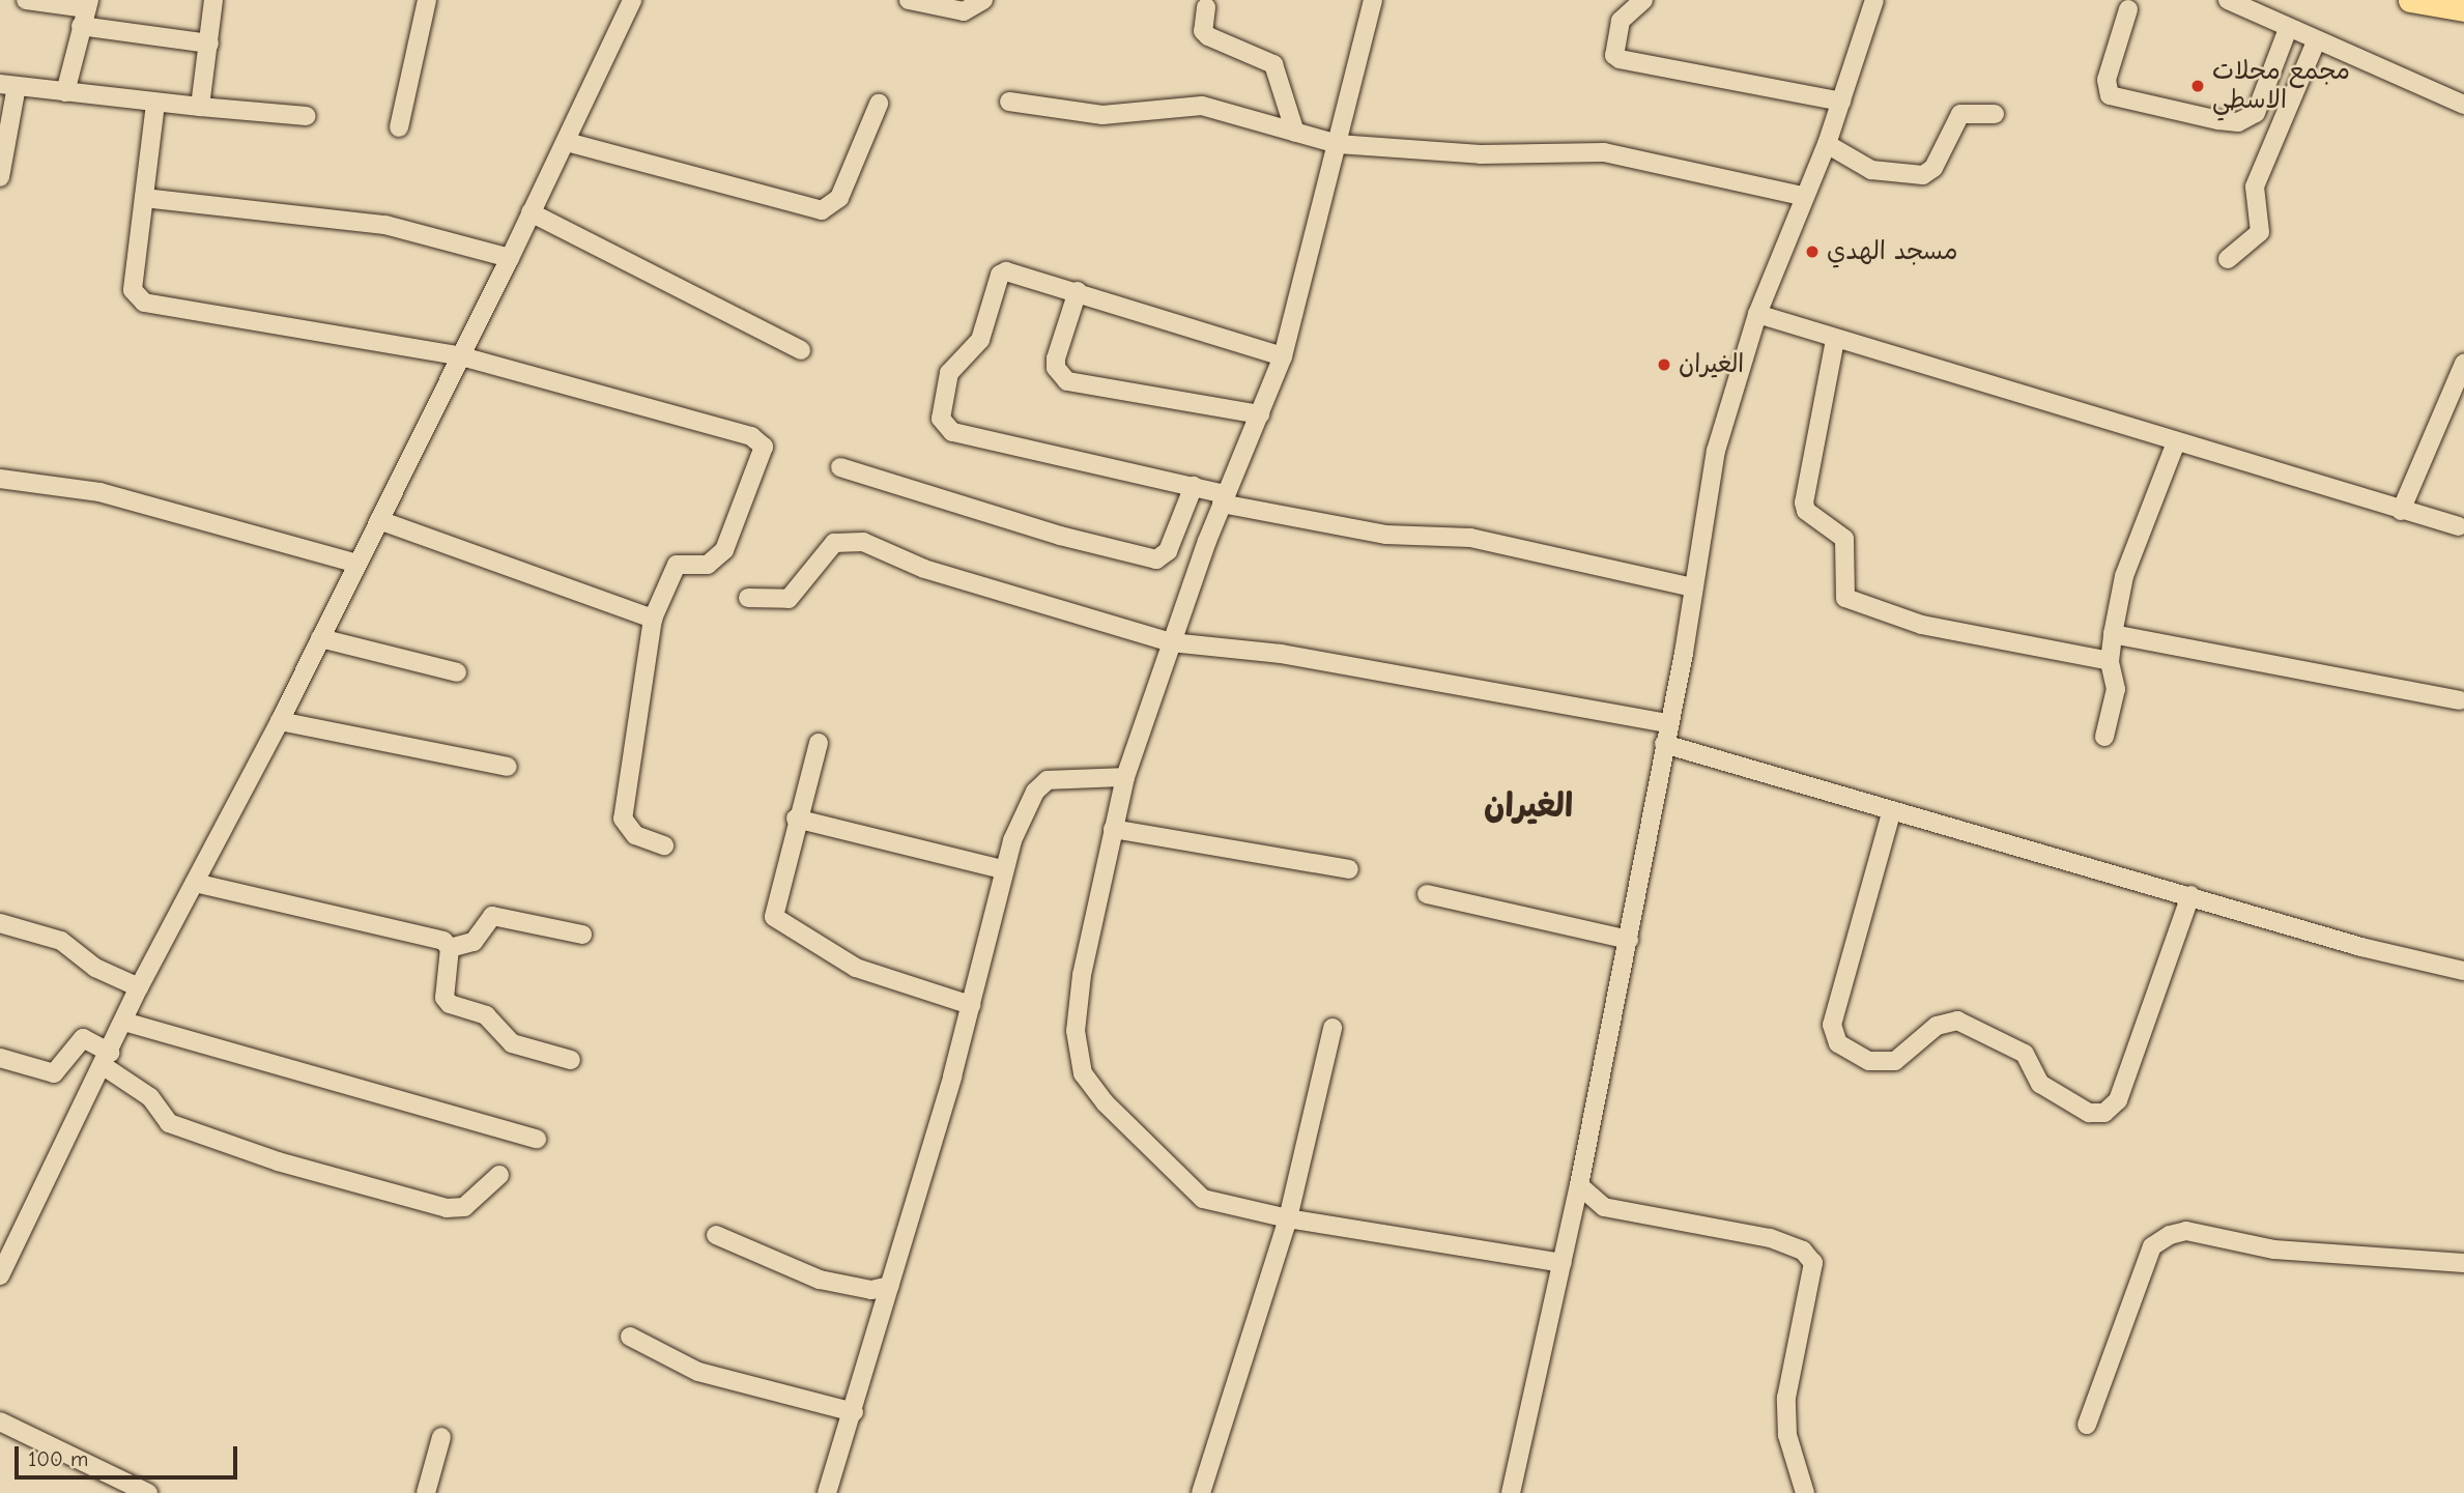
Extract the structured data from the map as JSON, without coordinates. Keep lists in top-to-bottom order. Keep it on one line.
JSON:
{"districts":["الغيران"],"places":["مجمع محلات الاسطي","مسجد الهدي","الغيران"],"scale_bar":"100 m"}
